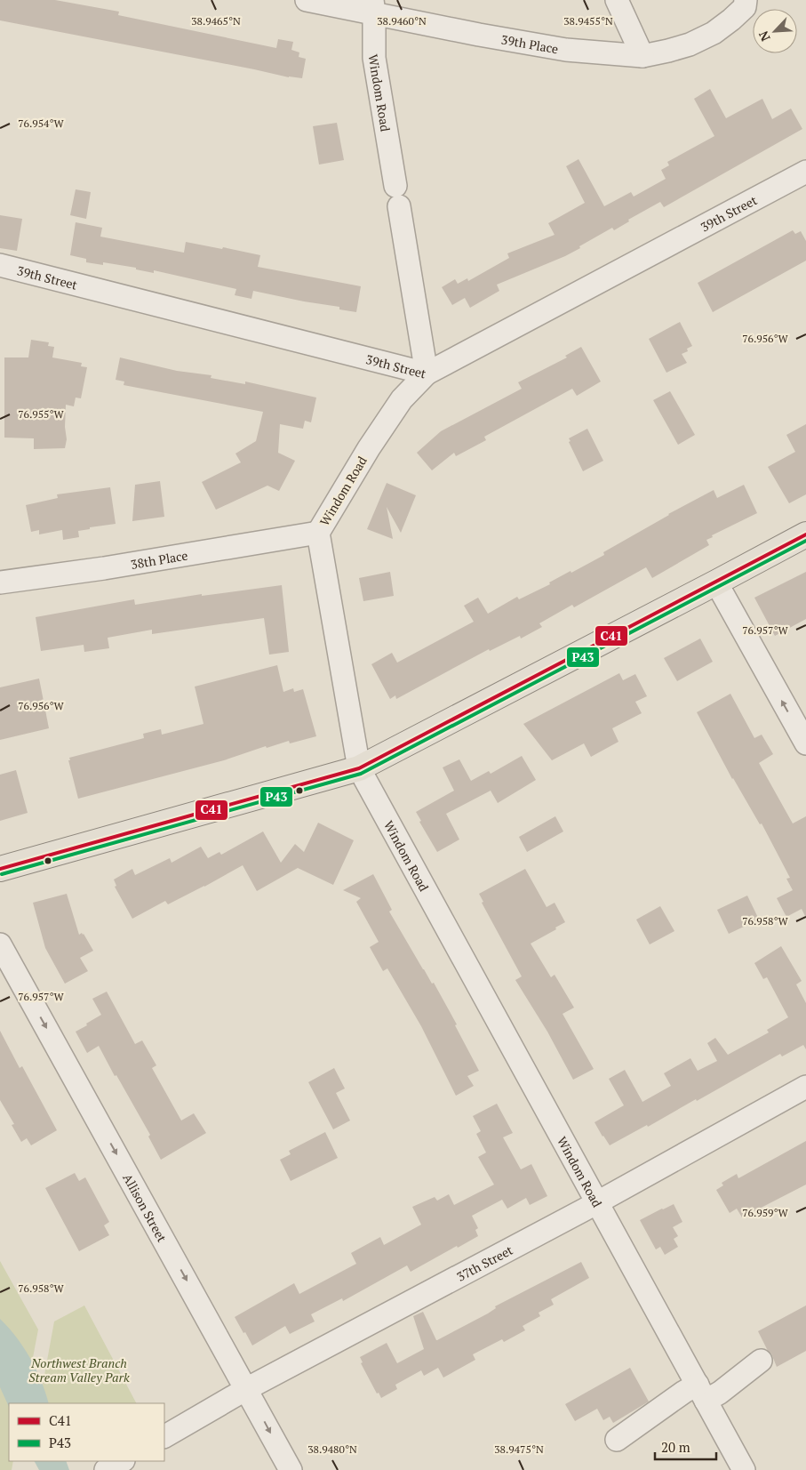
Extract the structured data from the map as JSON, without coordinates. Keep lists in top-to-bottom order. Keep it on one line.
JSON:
{"streets":{"street":["39th Place","Windom Road","39th Street","38th Place","Allison Street","37th Street"]},"crossings":[["39th Place","Windom Road"],["Windom Road","39th Street"],["Windom Road","38th Place"],["Windom Road","37th Street"],["Allison Street","37th Street"]],"one_way":["Allison Street"],"parks":["Northwest Branch Stream Valley Park"],"lines":["transit line C41","transit line P43"],"legend":["C41","P43"],"scale_bar":"20 m","north":"bottom left","coordinates":["38.9460°N","38.9455°N","38.9465°N","76.954°W","76.956°W","76.955°W","76.957°W","76.958°W","76.959°W","38.9480°N","38.9475°N"]}
